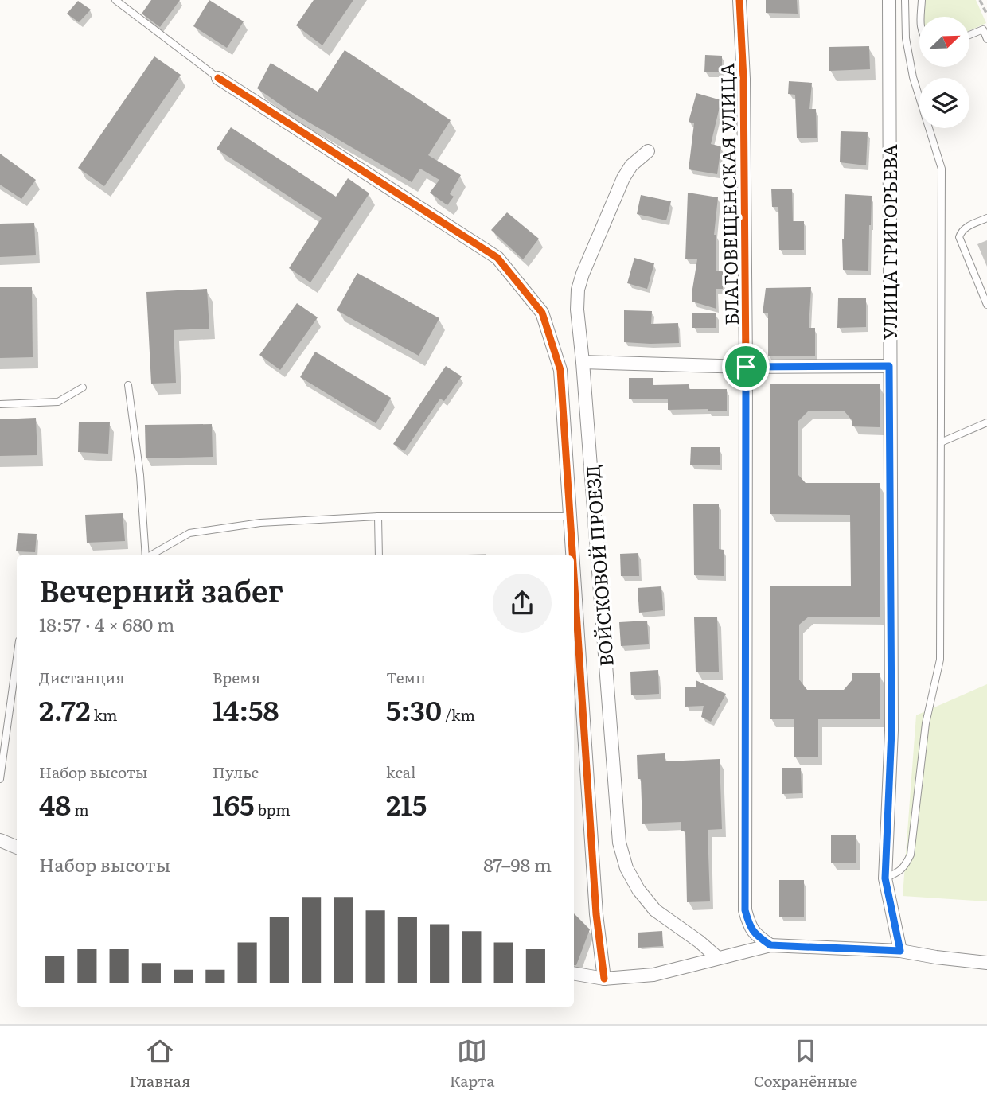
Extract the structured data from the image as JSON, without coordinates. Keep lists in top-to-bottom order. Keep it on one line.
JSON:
{"streets":{"street":["БЛАГОВЕЩЕНСКАЯ УЛИЦА","УЛИЦА ГРИГОРЬЕВА","ВОЙСКОВОЙ ПРОЕЗД"]},"north":"top right","page":{"heading":["Вечерний забег","18:57 · 4 × 680 m"],"stats":[["Дистанция","2.72 km"],["Время","14:58"],["Темп","5:30 /km"],["Набор высоты","48 m"],["Пульс","165 bpm"],["kcal","215"]],"chart":["Набор высоты","87–98 m"],"tabs":["Главная","Карта","Сохранённые"]}}
